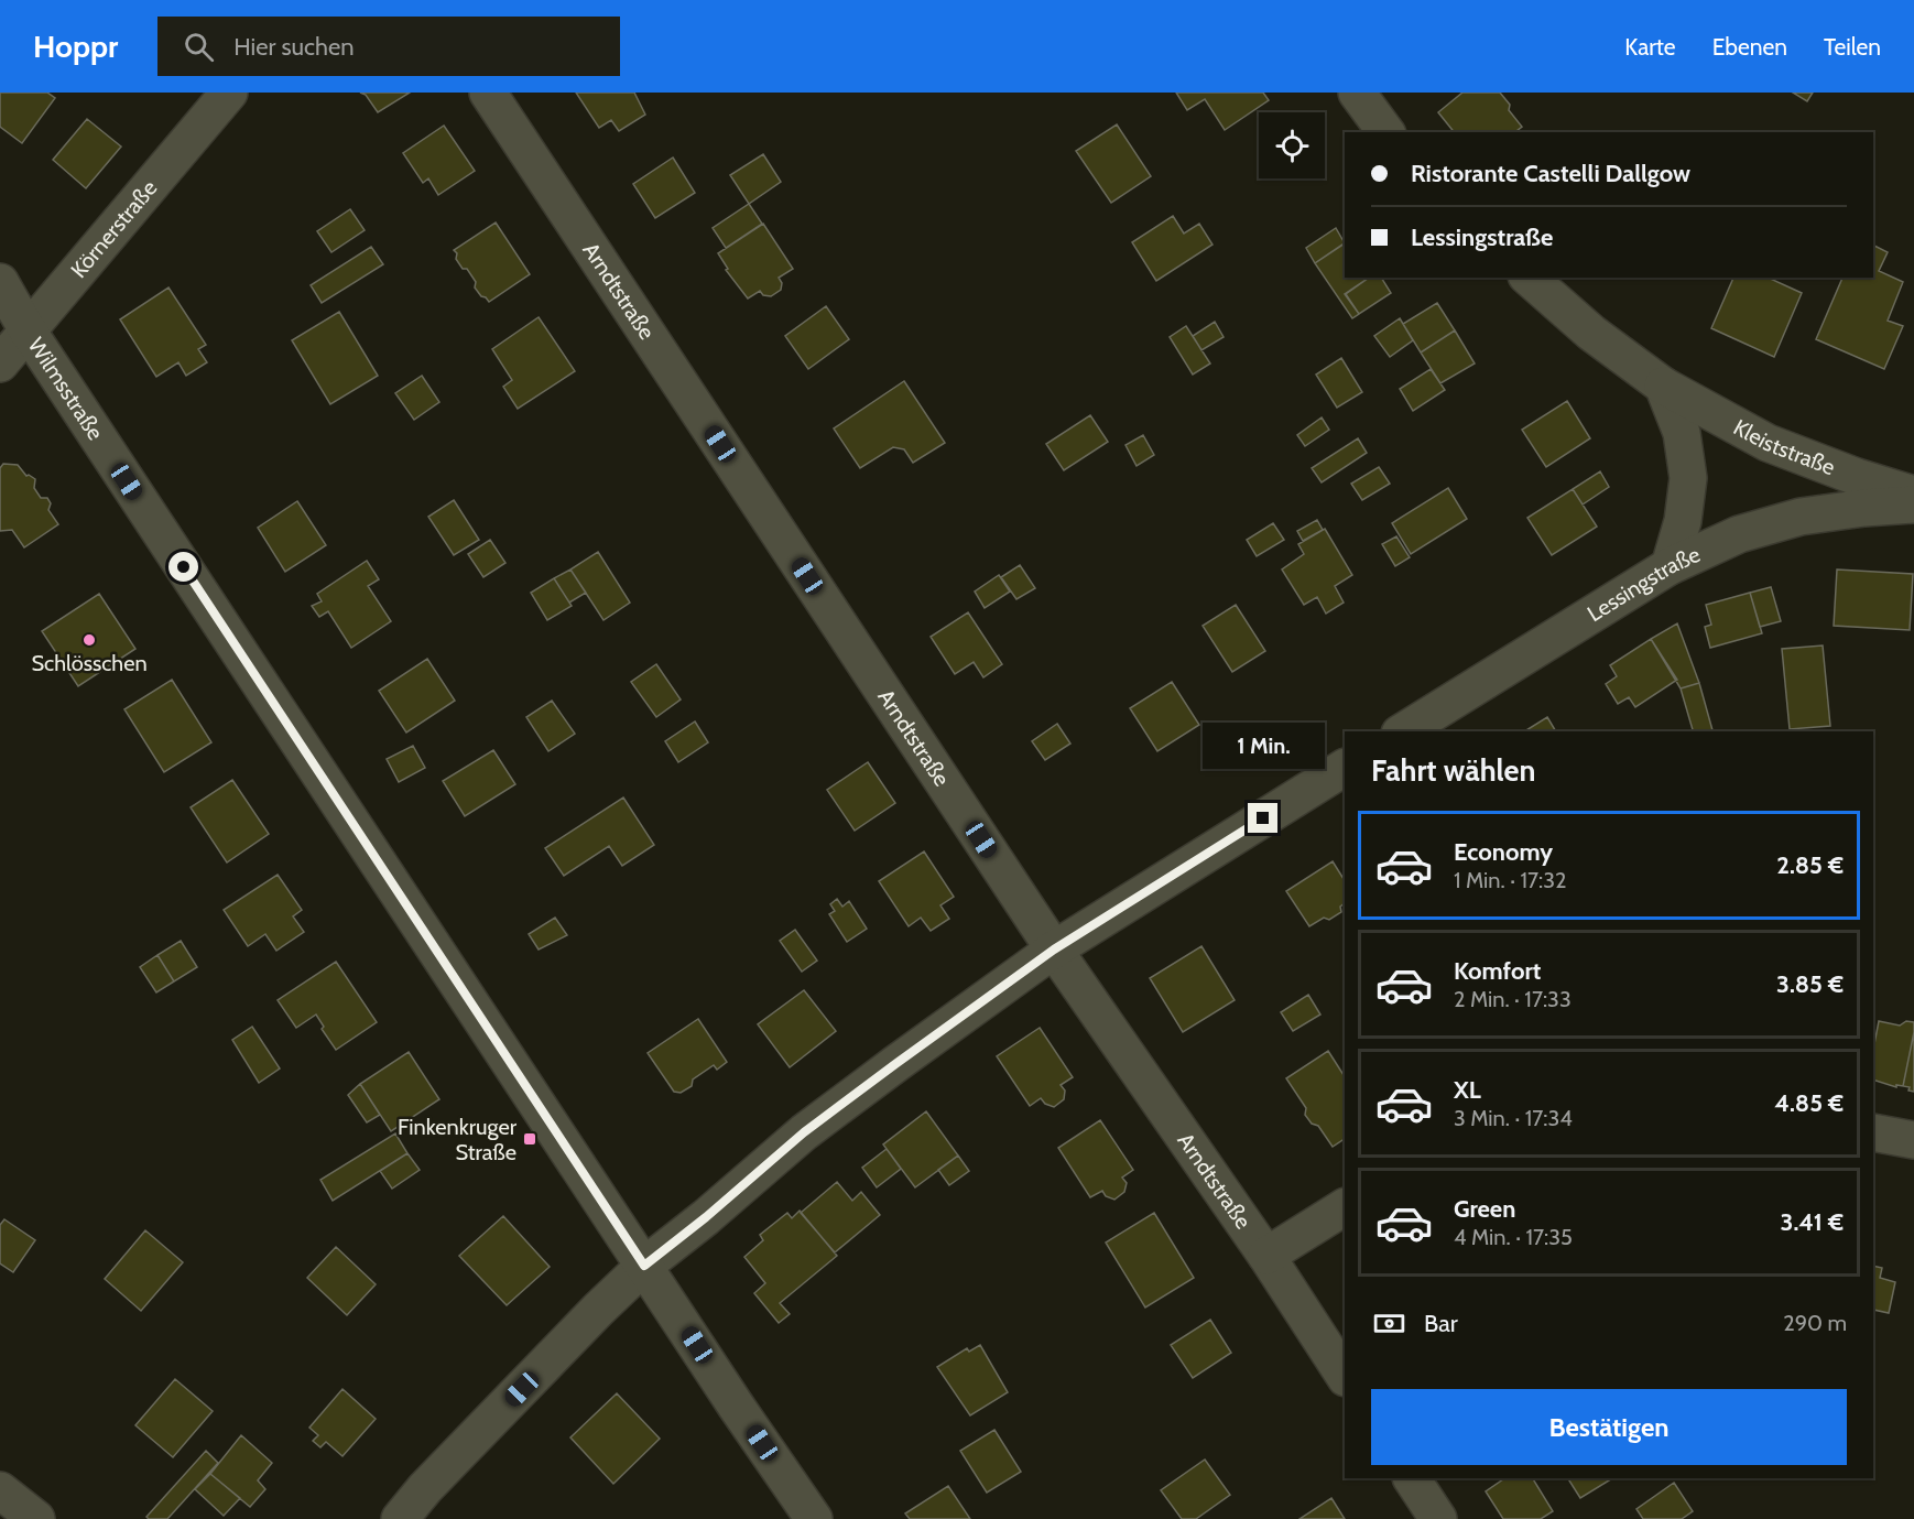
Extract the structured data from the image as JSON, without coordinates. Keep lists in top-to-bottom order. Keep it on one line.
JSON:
{"streets":{"street":["Körnerstraße","Arndtstraße","Wilmsstraße","Kleiststraße","Lessingstraße"]},"crossings":[["Körnerstraße","Wilmsstraße"]],"places":{"other":["Schlösschen"],"transit":["Finkenkruger Straße"]},"page":{"header":"Hoppr","search":"Hier suchen","nav":["Karte","Ebenen","Teilen"],"banner":["Ristorante Castelli Dallgow","Lessingstraße"],"bubble":"1 Min.","heading":"Fahrt wählen","list":[{"name":"Economy","note":"1 Min. · 17:32","value":"2.85 €"},{"name":"Komfort","note":"2 Min. · 17:33","value":"3.85 €"},{"name":"XL","note":"3 Min. · 17:34","value":"4.85 €"},{"name":"Green","note":"4 Min. · 17:35","value":"3.41 €"}],"pay":["Bar","290 m"],"buttons":"Bestätigen"}}
